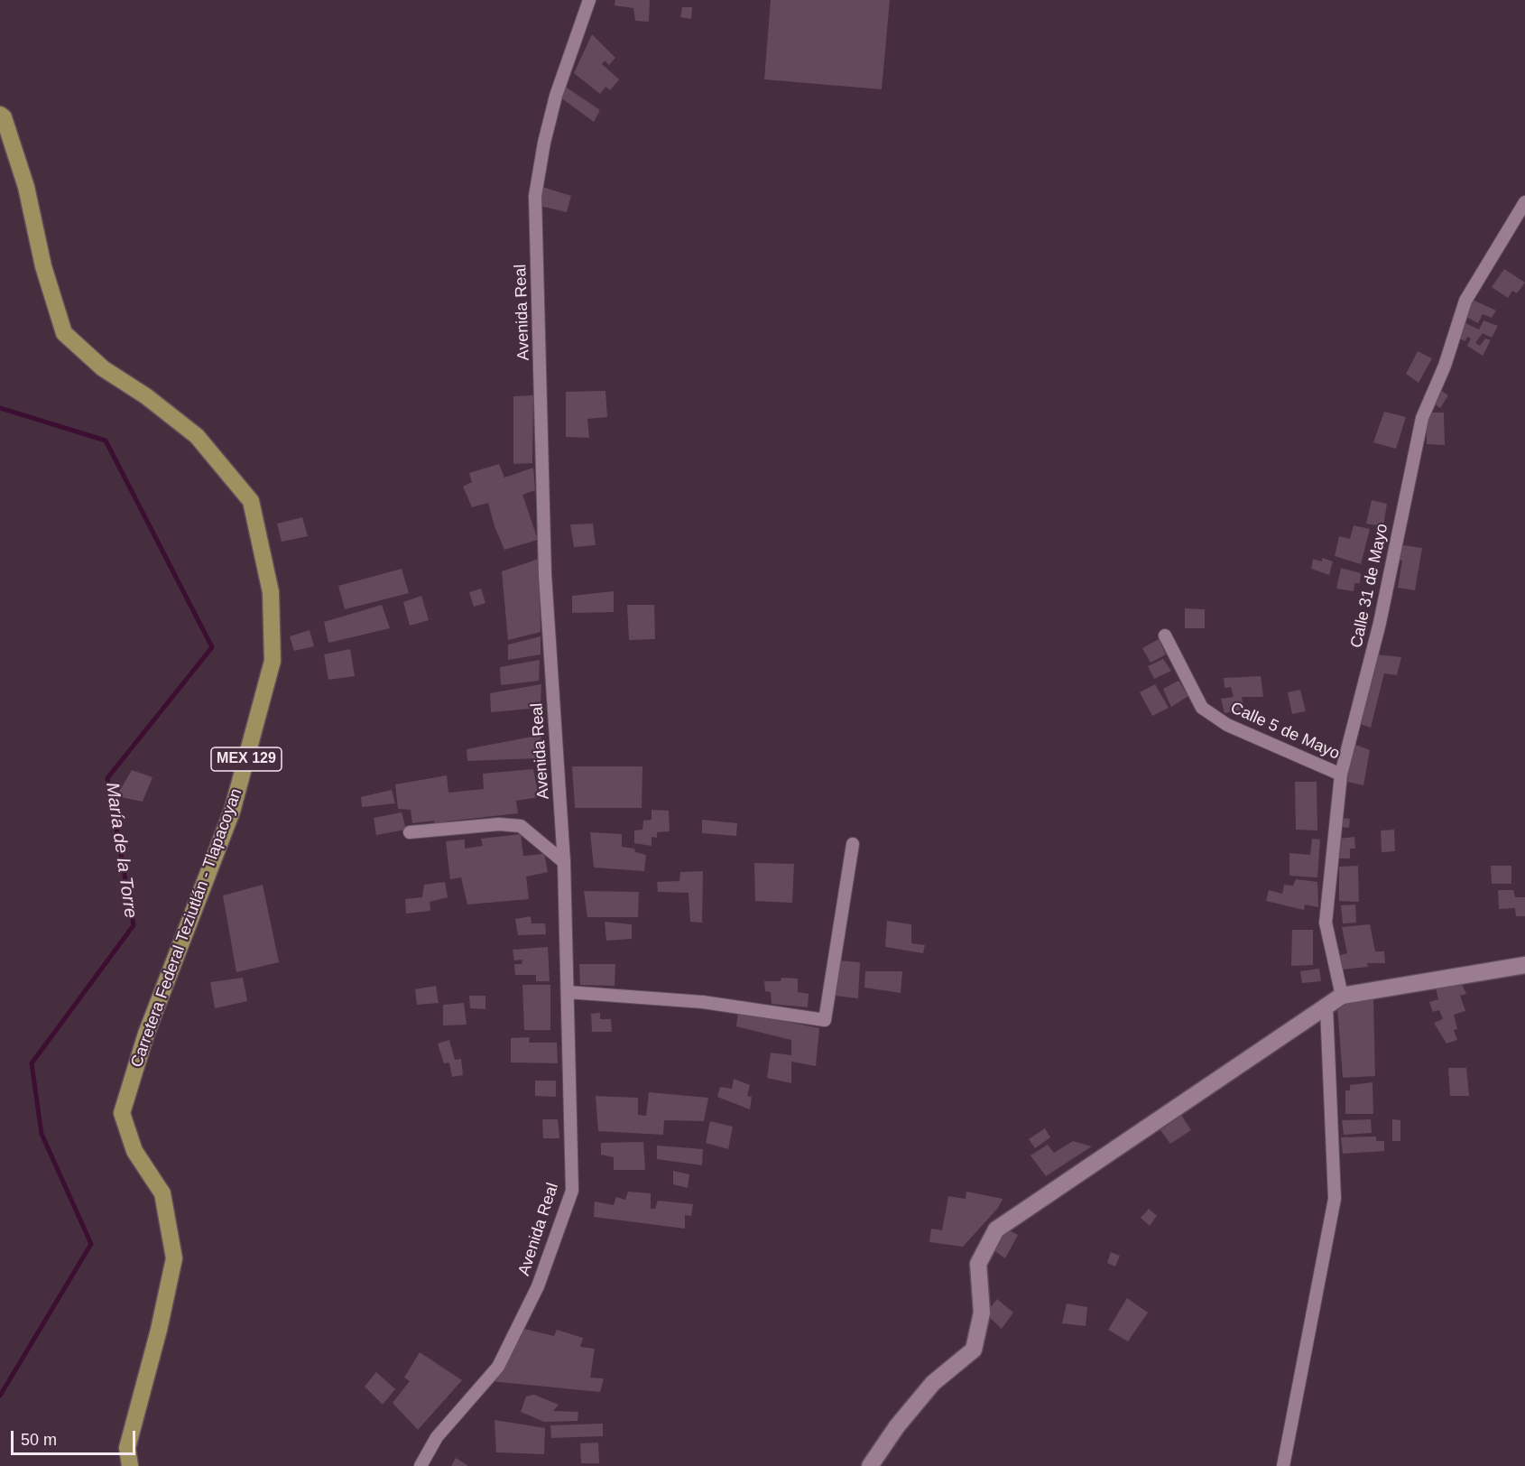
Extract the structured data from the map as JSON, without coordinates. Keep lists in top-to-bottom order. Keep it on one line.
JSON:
{"streets":{"main road":["MEX 129","Carretera Federal Teziutlán - Tlapacoyan"],"street":["Avenida Real","Calle 31 de Mayo","Calle 5 de Mayo"]},"crossings":[["Calle 31 de Mayo","Calle 5 de Mayo"]],"water":["María de la Torre"],"scale_bar":"50 m"}
